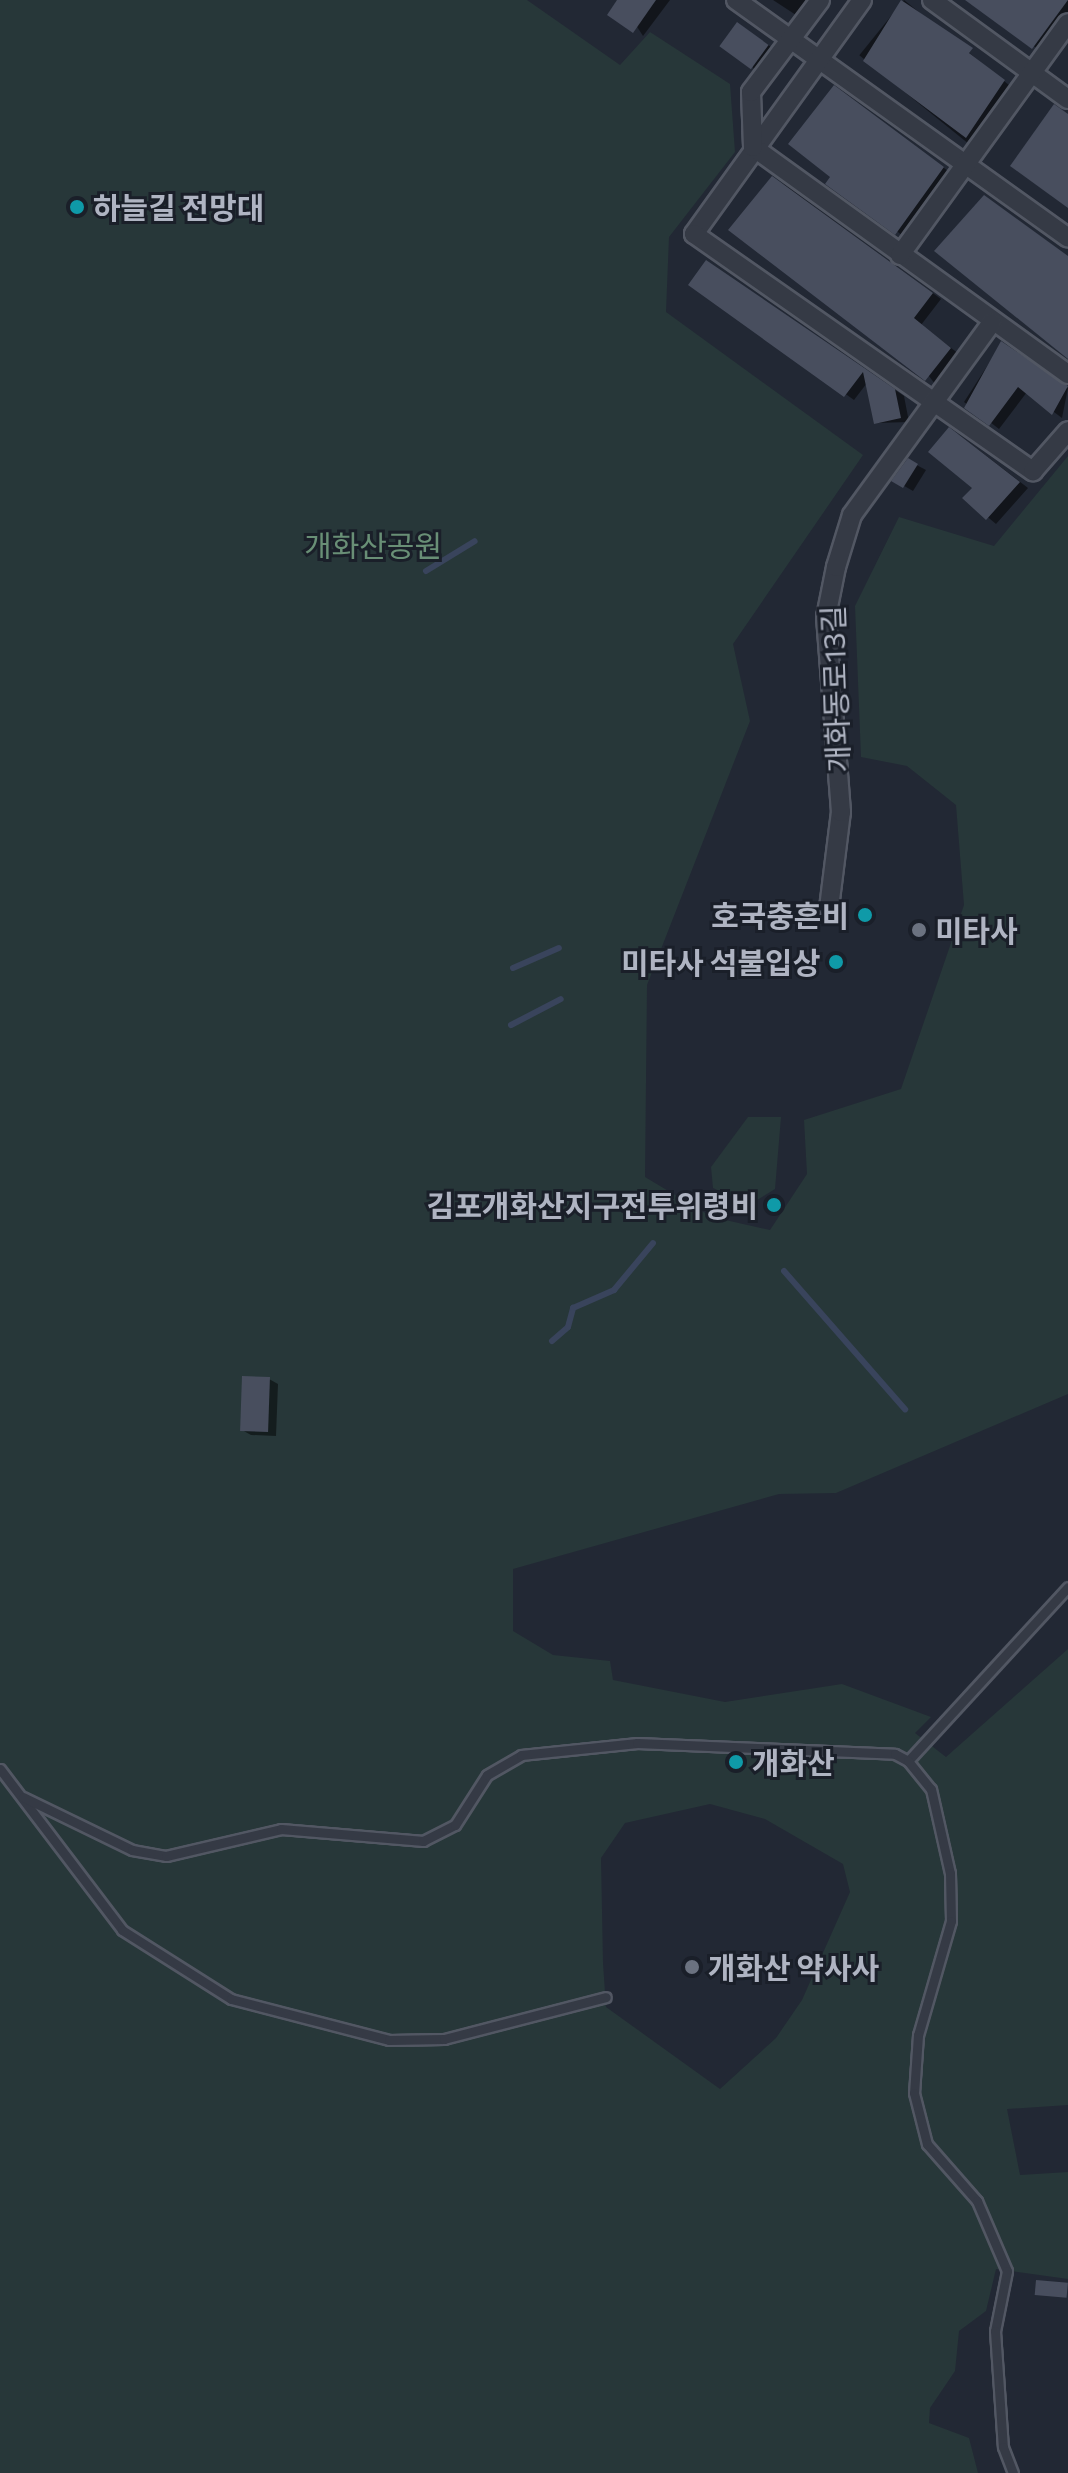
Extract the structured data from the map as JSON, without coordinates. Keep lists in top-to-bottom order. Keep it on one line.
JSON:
{"streets":{"street":["개화동로13길"]},"parks":["개화산공원"],"places":["하늘길 전망대","호국충흔비","미타사","미타사 석불입상","김포개화산지구전투위령비","개화산","개화산 약사사"]}
